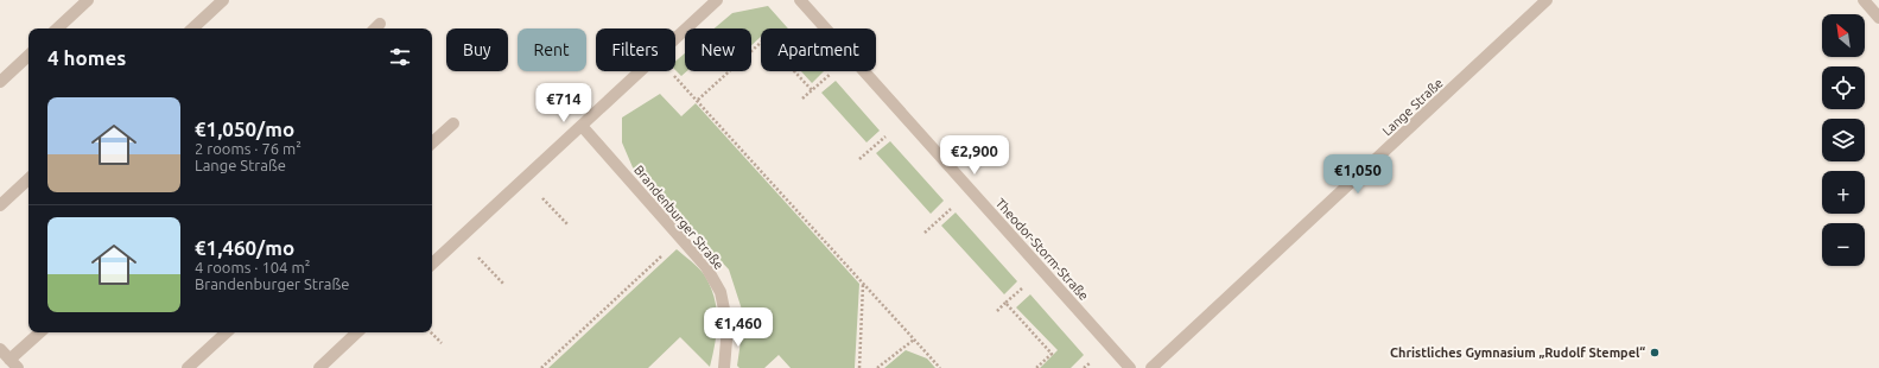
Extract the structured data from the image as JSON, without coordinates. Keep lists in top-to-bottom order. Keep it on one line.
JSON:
{"streets":{"street":["Lange Straße","Brandenburger Straße","Theodor-Storm-Straße"]},"places":["Christliches Gymnasium „Rudolf Stempel“"],"north":"top left","page":{"map_buttons":["+","−"],"chip":["Buy","Rent","Filters","New","Apartment"],"heading":"4 homes","price":["€714","€2,900","€1,050","€1,460"],"list":[{"name":"€1,050/mo","note":"2 rooms · 76 m² · Lange Straße"},{"name":"€1,460/mo","note":"4 rooms · 104 m² · Brandenburger Straße"}]}}
